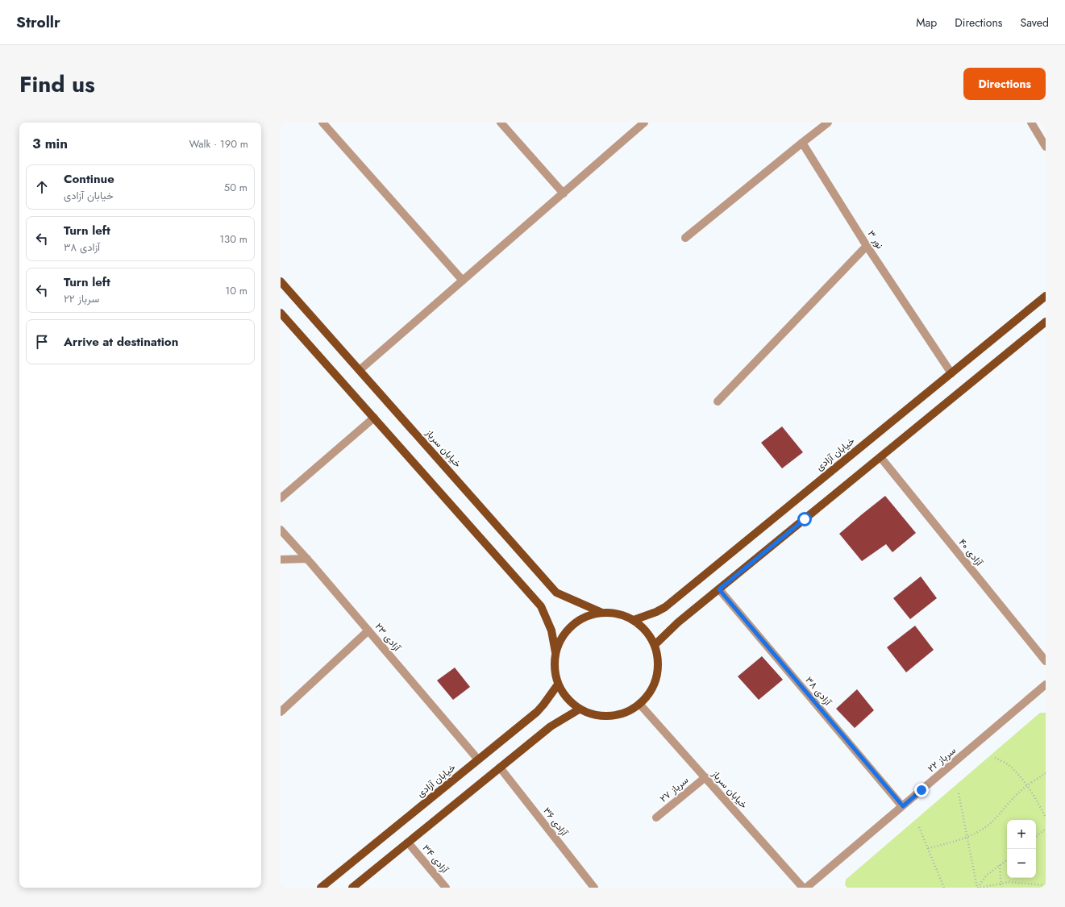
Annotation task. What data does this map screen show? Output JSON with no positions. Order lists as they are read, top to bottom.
{
  "streets": {
    "main road": ["خیابان سرباز", "خیابان آزادی"],
    "street": [
      "نور ۳",
      "آزادی ۴۰",
      "آزادی ۲۳",
      "آزادی ۳۸",
      "سرباز ۲۲",
      "سرباز ۲۷",
      "آزادی ۳۶",
      "آزادی ۳۴"
    ]
  },
  "crossings": [
    ["نور ۳", "خیابان آزادی"],
    ["خیابان سرباز", "خیابان آزادی"],
    ["خیابان سرباز", "سرباز ۲۷"],
    ["خیابان آزادی", "آزادی ۲۳"],
    ["آزادی ۳۸", "سرباز ۲۲"]
  ],
  "page": {
    "header": "Strollr",
    "nav": ["Map", "Directions", "Saved"],
    "title": "Find us",
    "buttons": "Directions",
    "heading": ["3 min", "Walk · 190 m"],
    "list": [
      ["Continue", "خیابان آزادی", "50 m"],
      ["Turn left", "آزادی ۳۸", "130 m"],
      ["Turn left", "سرباز ۲۲", "10 m"],
      "Arrive at destination"
    ],
    "map_buttons": ["+", "−"]
  }
}
